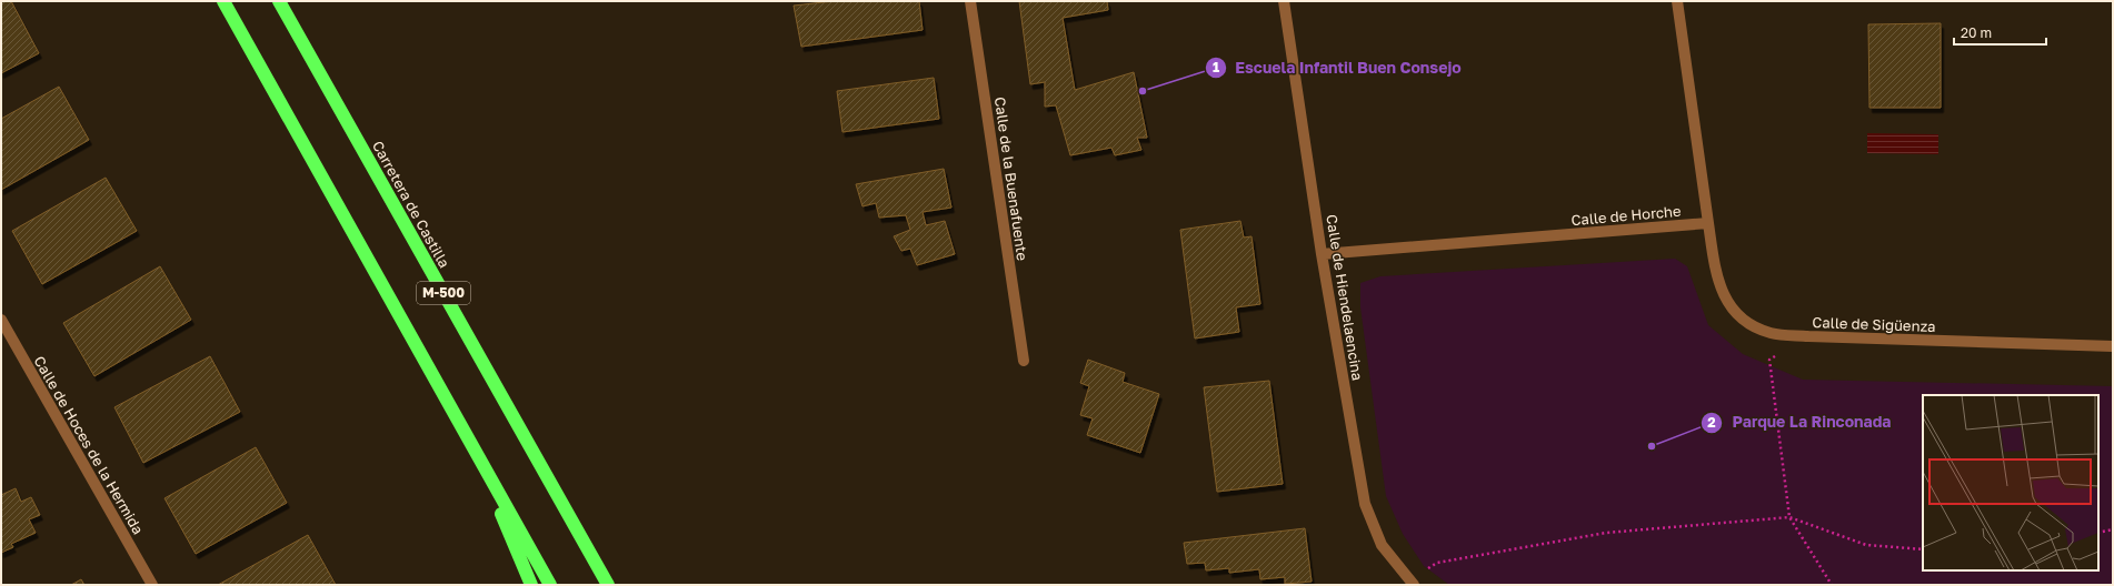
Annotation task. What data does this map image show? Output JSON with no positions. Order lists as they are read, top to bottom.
{
  "streets": {
    "highway": ["Carretera de Castilla", "M-500"],
    "street": [
      "Calle de la Buenafuente",
      "Calle de Horche",
      "Calle de Hiendelaencina",
      "Calle de Sigüenza",
      "Calle de Hoces de la Hermida"
    ]
  },
  "crossings": [
    ["Calle de Horche", "Calle de Hiendelaencina"],
    ["Calle de Horche", "Calle de Sigüenza"]
  ],
  "places": ["Escuela Infantil Buen Consejo", "Parque La Rinconada"],
  "scale_bar": "20 m"
}
